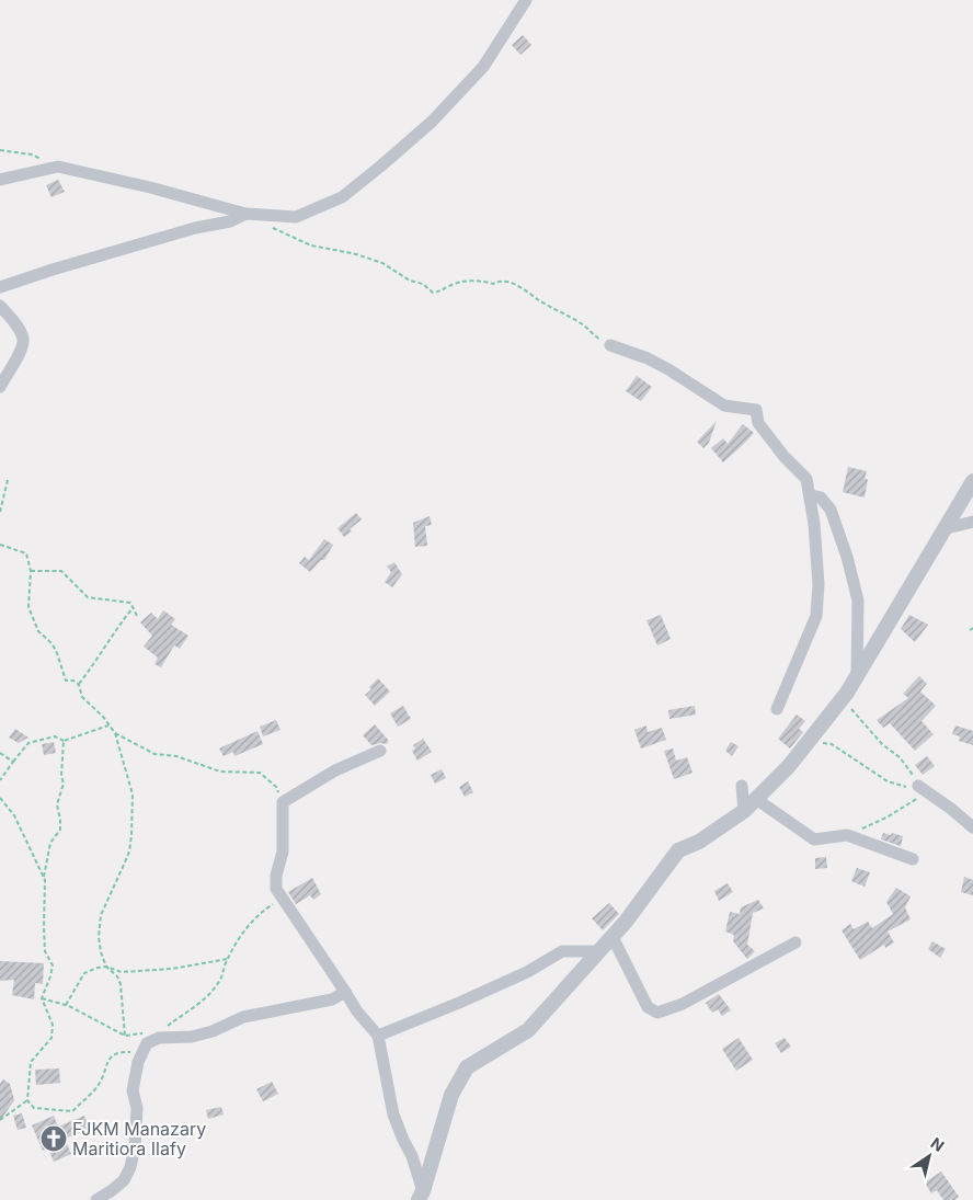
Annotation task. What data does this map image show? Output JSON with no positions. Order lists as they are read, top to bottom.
{
  "places": {
    "church": ["FJKM Manazary Maritiora Ilafy"]
  },
  "north": "top right"
}
